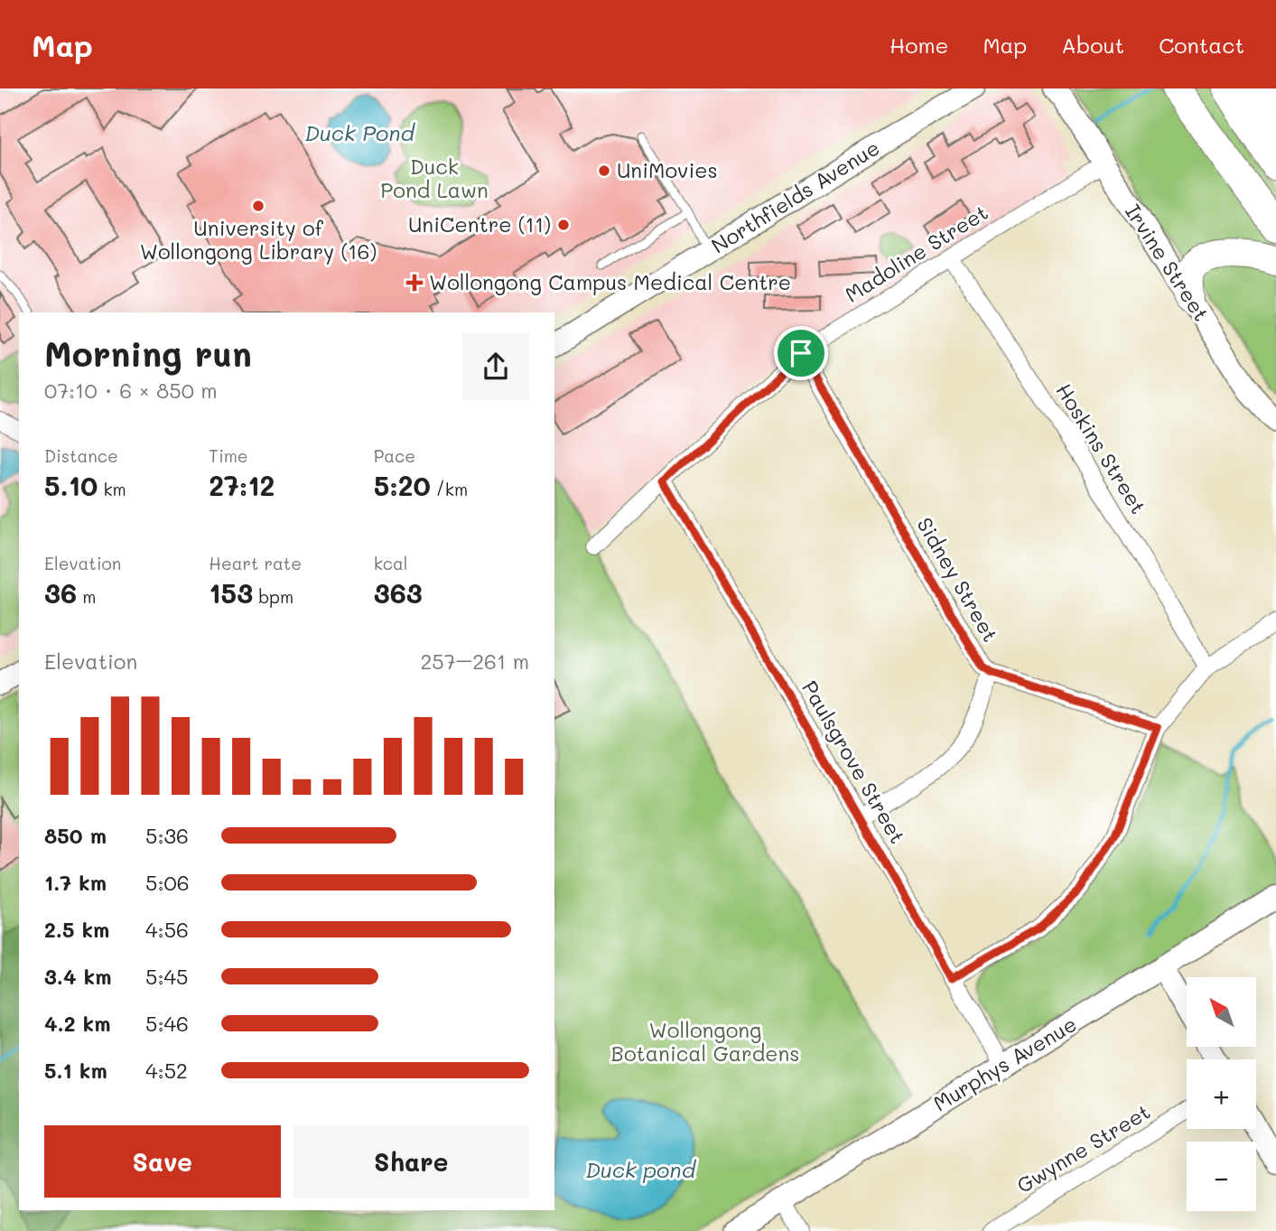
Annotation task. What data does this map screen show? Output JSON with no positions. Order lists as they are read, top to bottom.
{
  "streets": {
    "main road": ["Northfields Avenue", "Irvine Street", "Murphys Avenue"],
    "street": [
      "Madoline Street",
      "Hoskins Street",
      "Sidney Street",
      "Paulsgrove Street",
      "Gwynne Street"
    ]
  },
  "crossings": [
    ["Madoline Street", "Irvine Street"],
    ["Madoline Street", "Hoskins Street"],
    ["Madoline Street", "Sidney Street"],
    ["Madoline Street", "Paulsgrove Street"],
    ["Paulsgrove Street", "Murphys Avenue"]
  ],
  "water": ["Duck Pond", "Duck pond"],
  "parks": ["Duck Pond Lawn", "Wollongong Botanical Gardens"],
  "places": {
    "other": ["UniMovies", "University of Wollongong Library (16)", "UniCentre (11)"],
    "health": ["Wollongong Campus Medical Centre"]
  },
  "north": "top left",
  "page": {
    "header": "Map",
    "nav": [
      "Home",
      "Map",
      "About",
      "Contact"
    ],
    "heading": ["Morning run", "07:10 · 6 × 850 m"],
    "stats": [
      ["Distance", "5.10 km"],
      ["Time", "27:12"],
      ["Pace", "5:20 /km"],
      ["Elevation", "36 m"],
      ["Heart rate", "153 bpm"],
      ["kcal", "363"]
    ],
    "chart": ["Elevation", "257–261 m"],
    "list": [
      {
        "name": "850 m",
        "note": "5:36"
      },
      {
        "name": "1.7 km",
        "note": "5:06"
      },
      {
        "name": "2.5 km",
        "note": "4:56"
      },
      {
        "name": "3.4 km",
        "note": "5:45"
      },
      {
        "name": "4.2 km",
        "note": "5:46"
      },
      {
        "name": "5.1 km",
        "note": "4:52"
      }
    ],
    "map_buttons": ["+", "−"],
    "buttons": ["Save", "Share"]
  }
}
